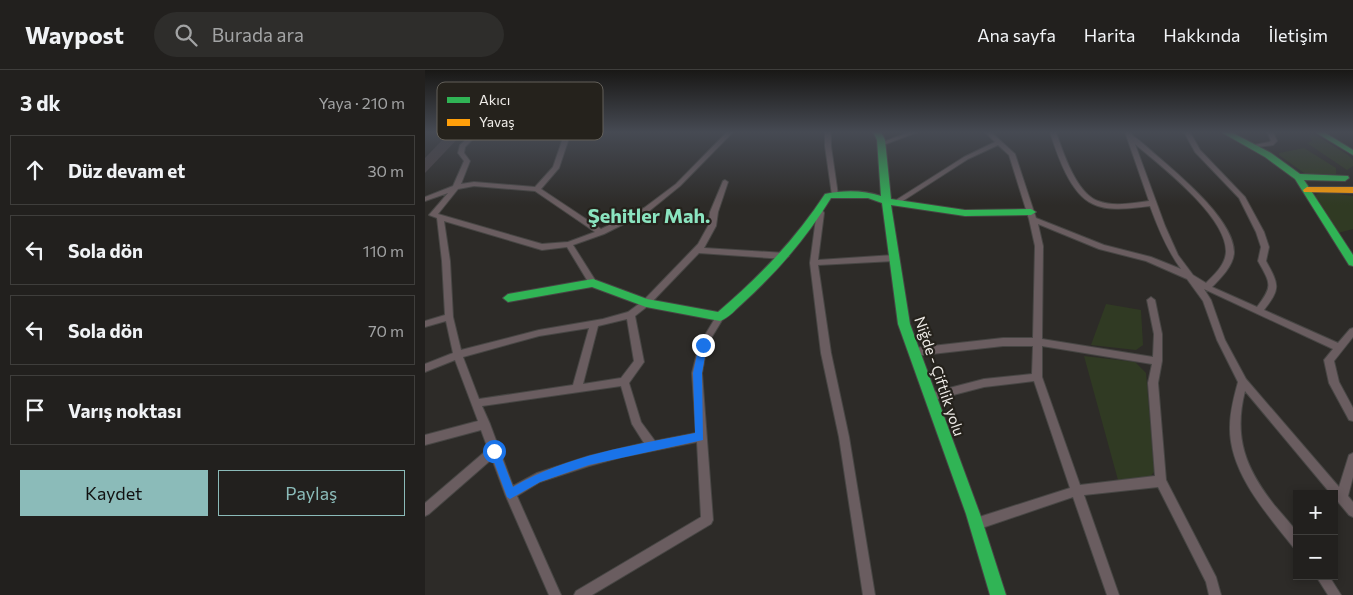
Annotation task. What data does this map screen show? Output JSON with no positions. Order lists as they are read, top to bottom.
{
  "streets": {
    "street": ["Niğde - Çiftlik yolu"]
  },
  "districts": ["Şehitler Mah."],
  "legend": ["Akıcı", "Yavaş"],
  "page": {
    "header": "Waypost",
    "search": "Burada ara",
    "nav": [
      "Ana sayfa",
      "Harita",
      "Hakkında",
      "İletişim"
    ],
    "heading": ["3 dk", "Yaya · 210 m"],
    "list": [
      ["Düz devam et", "30 m"],
      ["Sola dön", "110 m"],
      ["Sola dön", "70 m"],
      "Varış noktası"
    ],
    "buttons": ["Kaydet", "Paylaş"],
    "map_buttons": ["+", "−"]
  }
}
